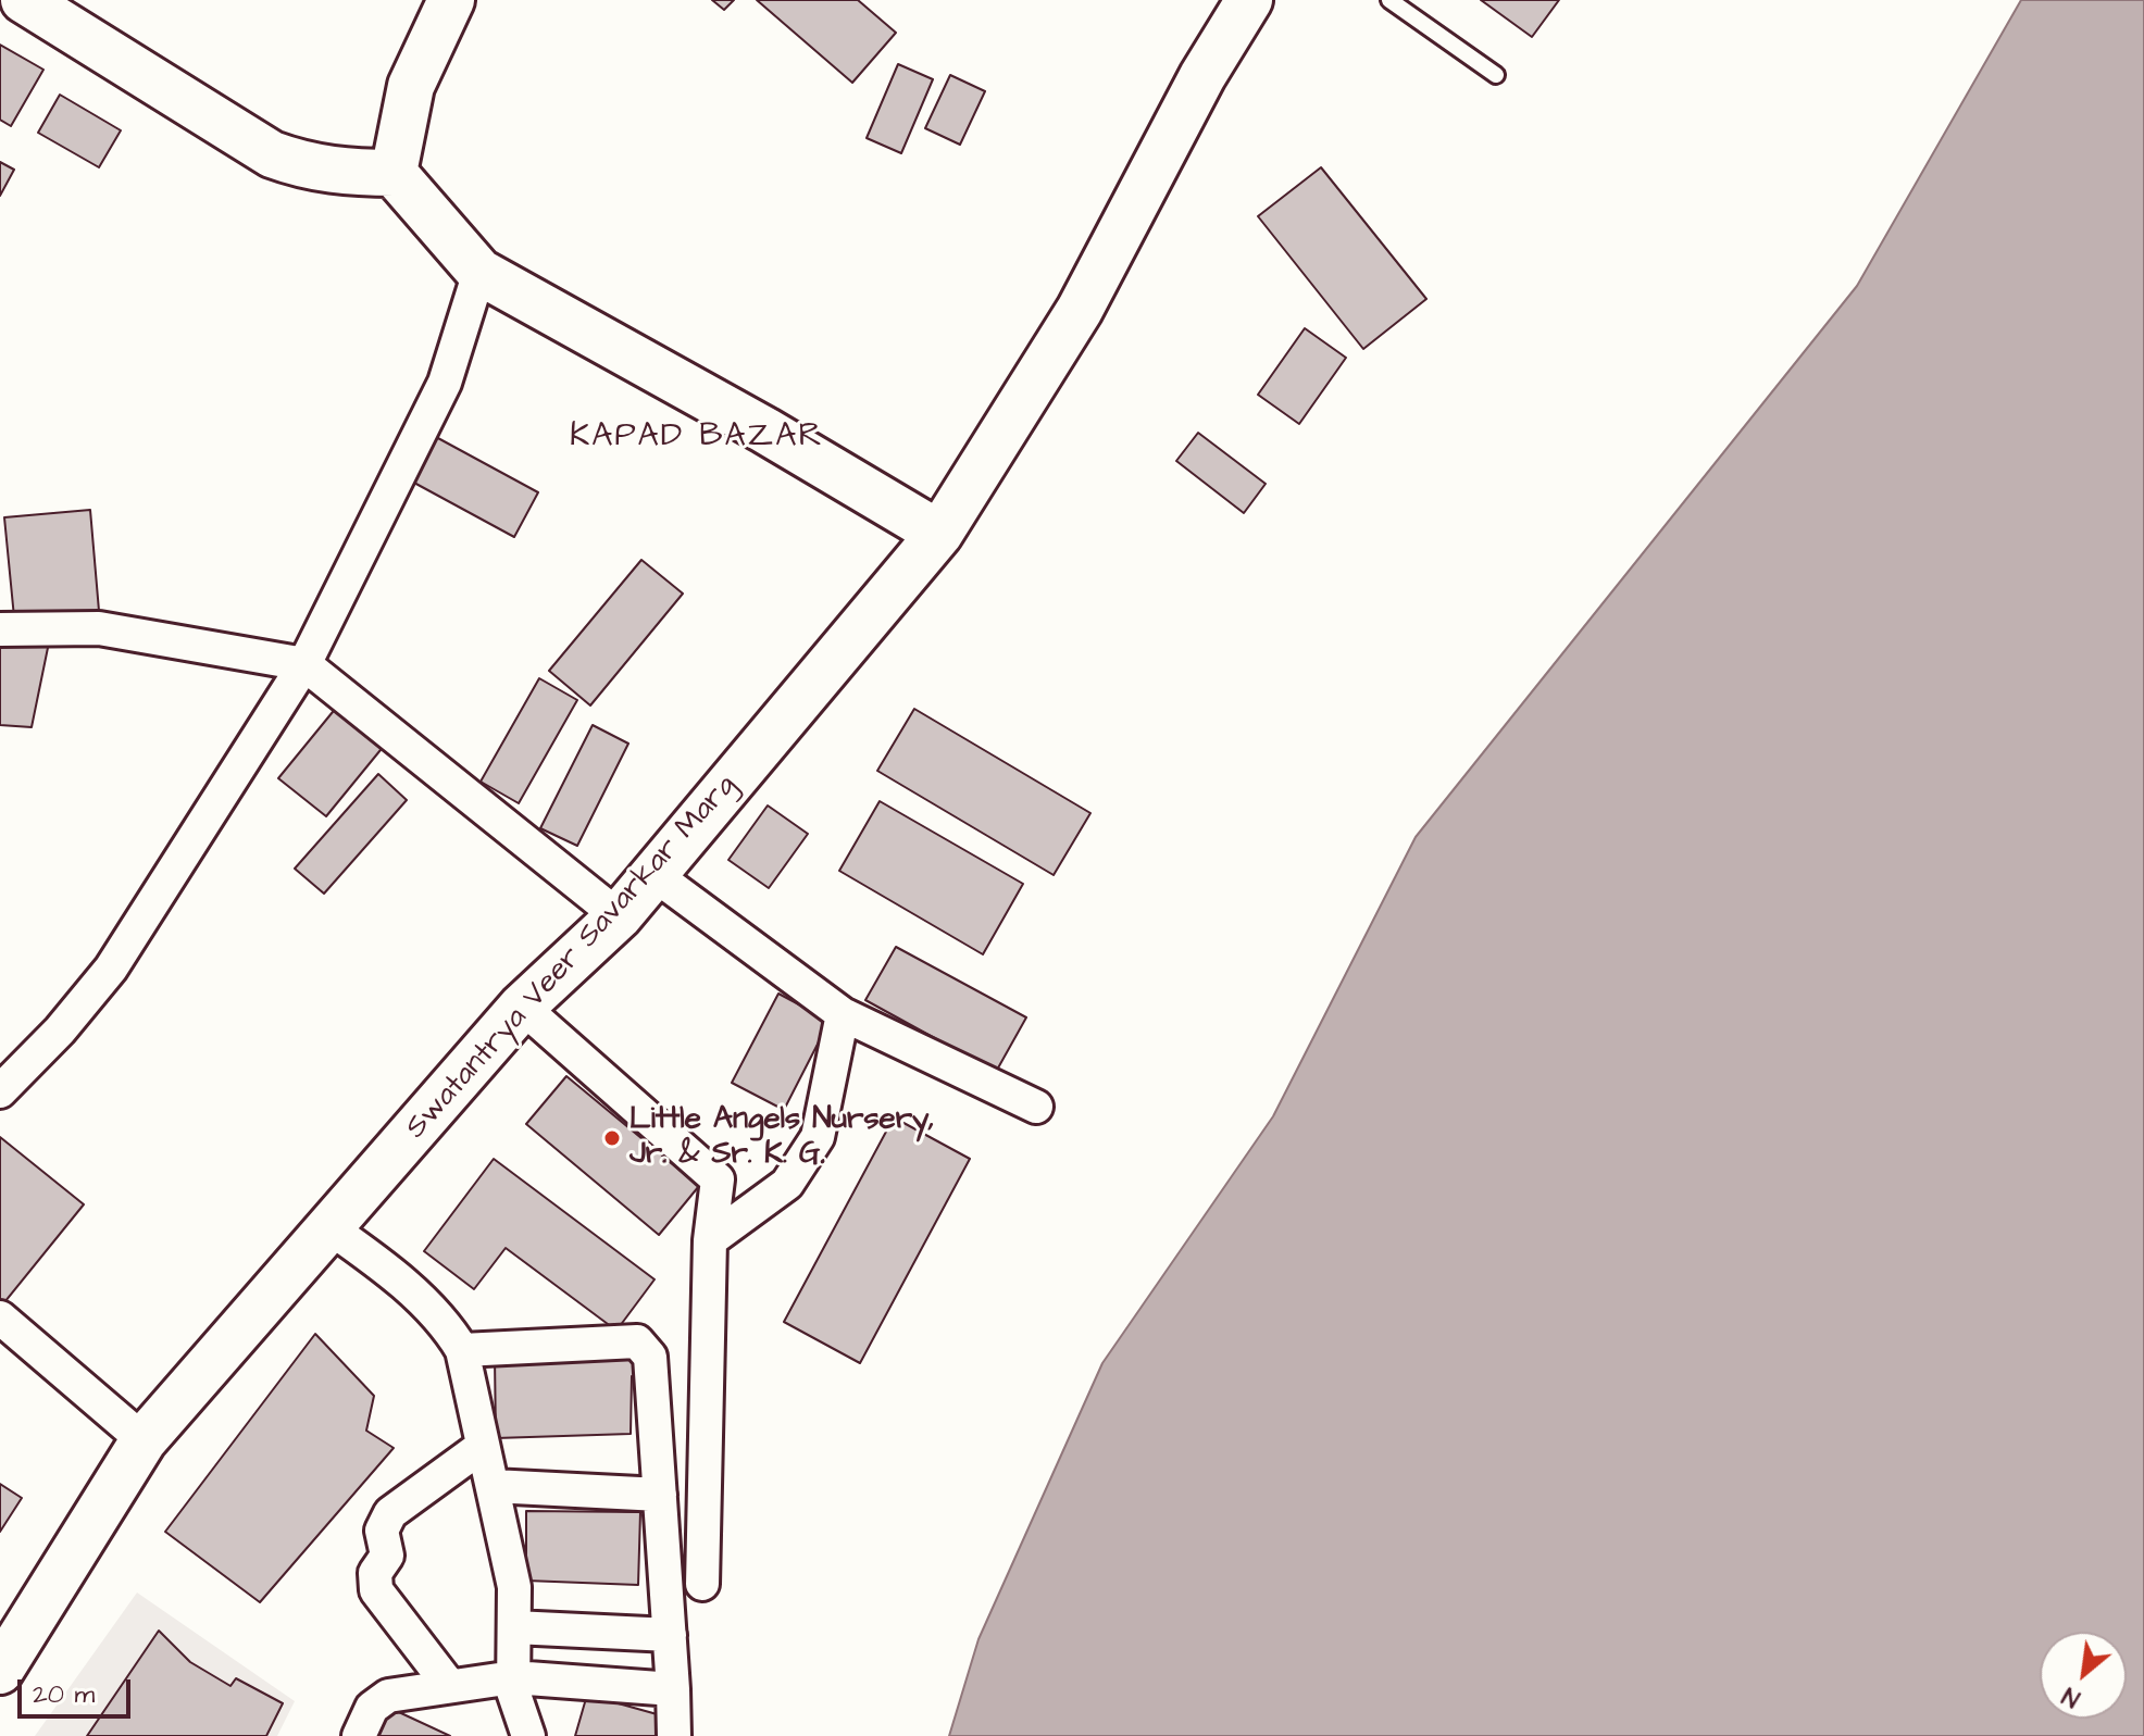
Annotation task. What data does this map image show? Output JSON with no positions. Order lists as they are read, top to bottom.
{
  "streets": {
    "street": ["Swatantrya Veer Savarkar Marg"]
  },
  "districts": ["KAPAD BAZAR"],
  "places": ["Little Angels Nursery, Jr. & Sr. K. G."],
  "scale_bar": "20 m",
  "north": "bottom left"
}
